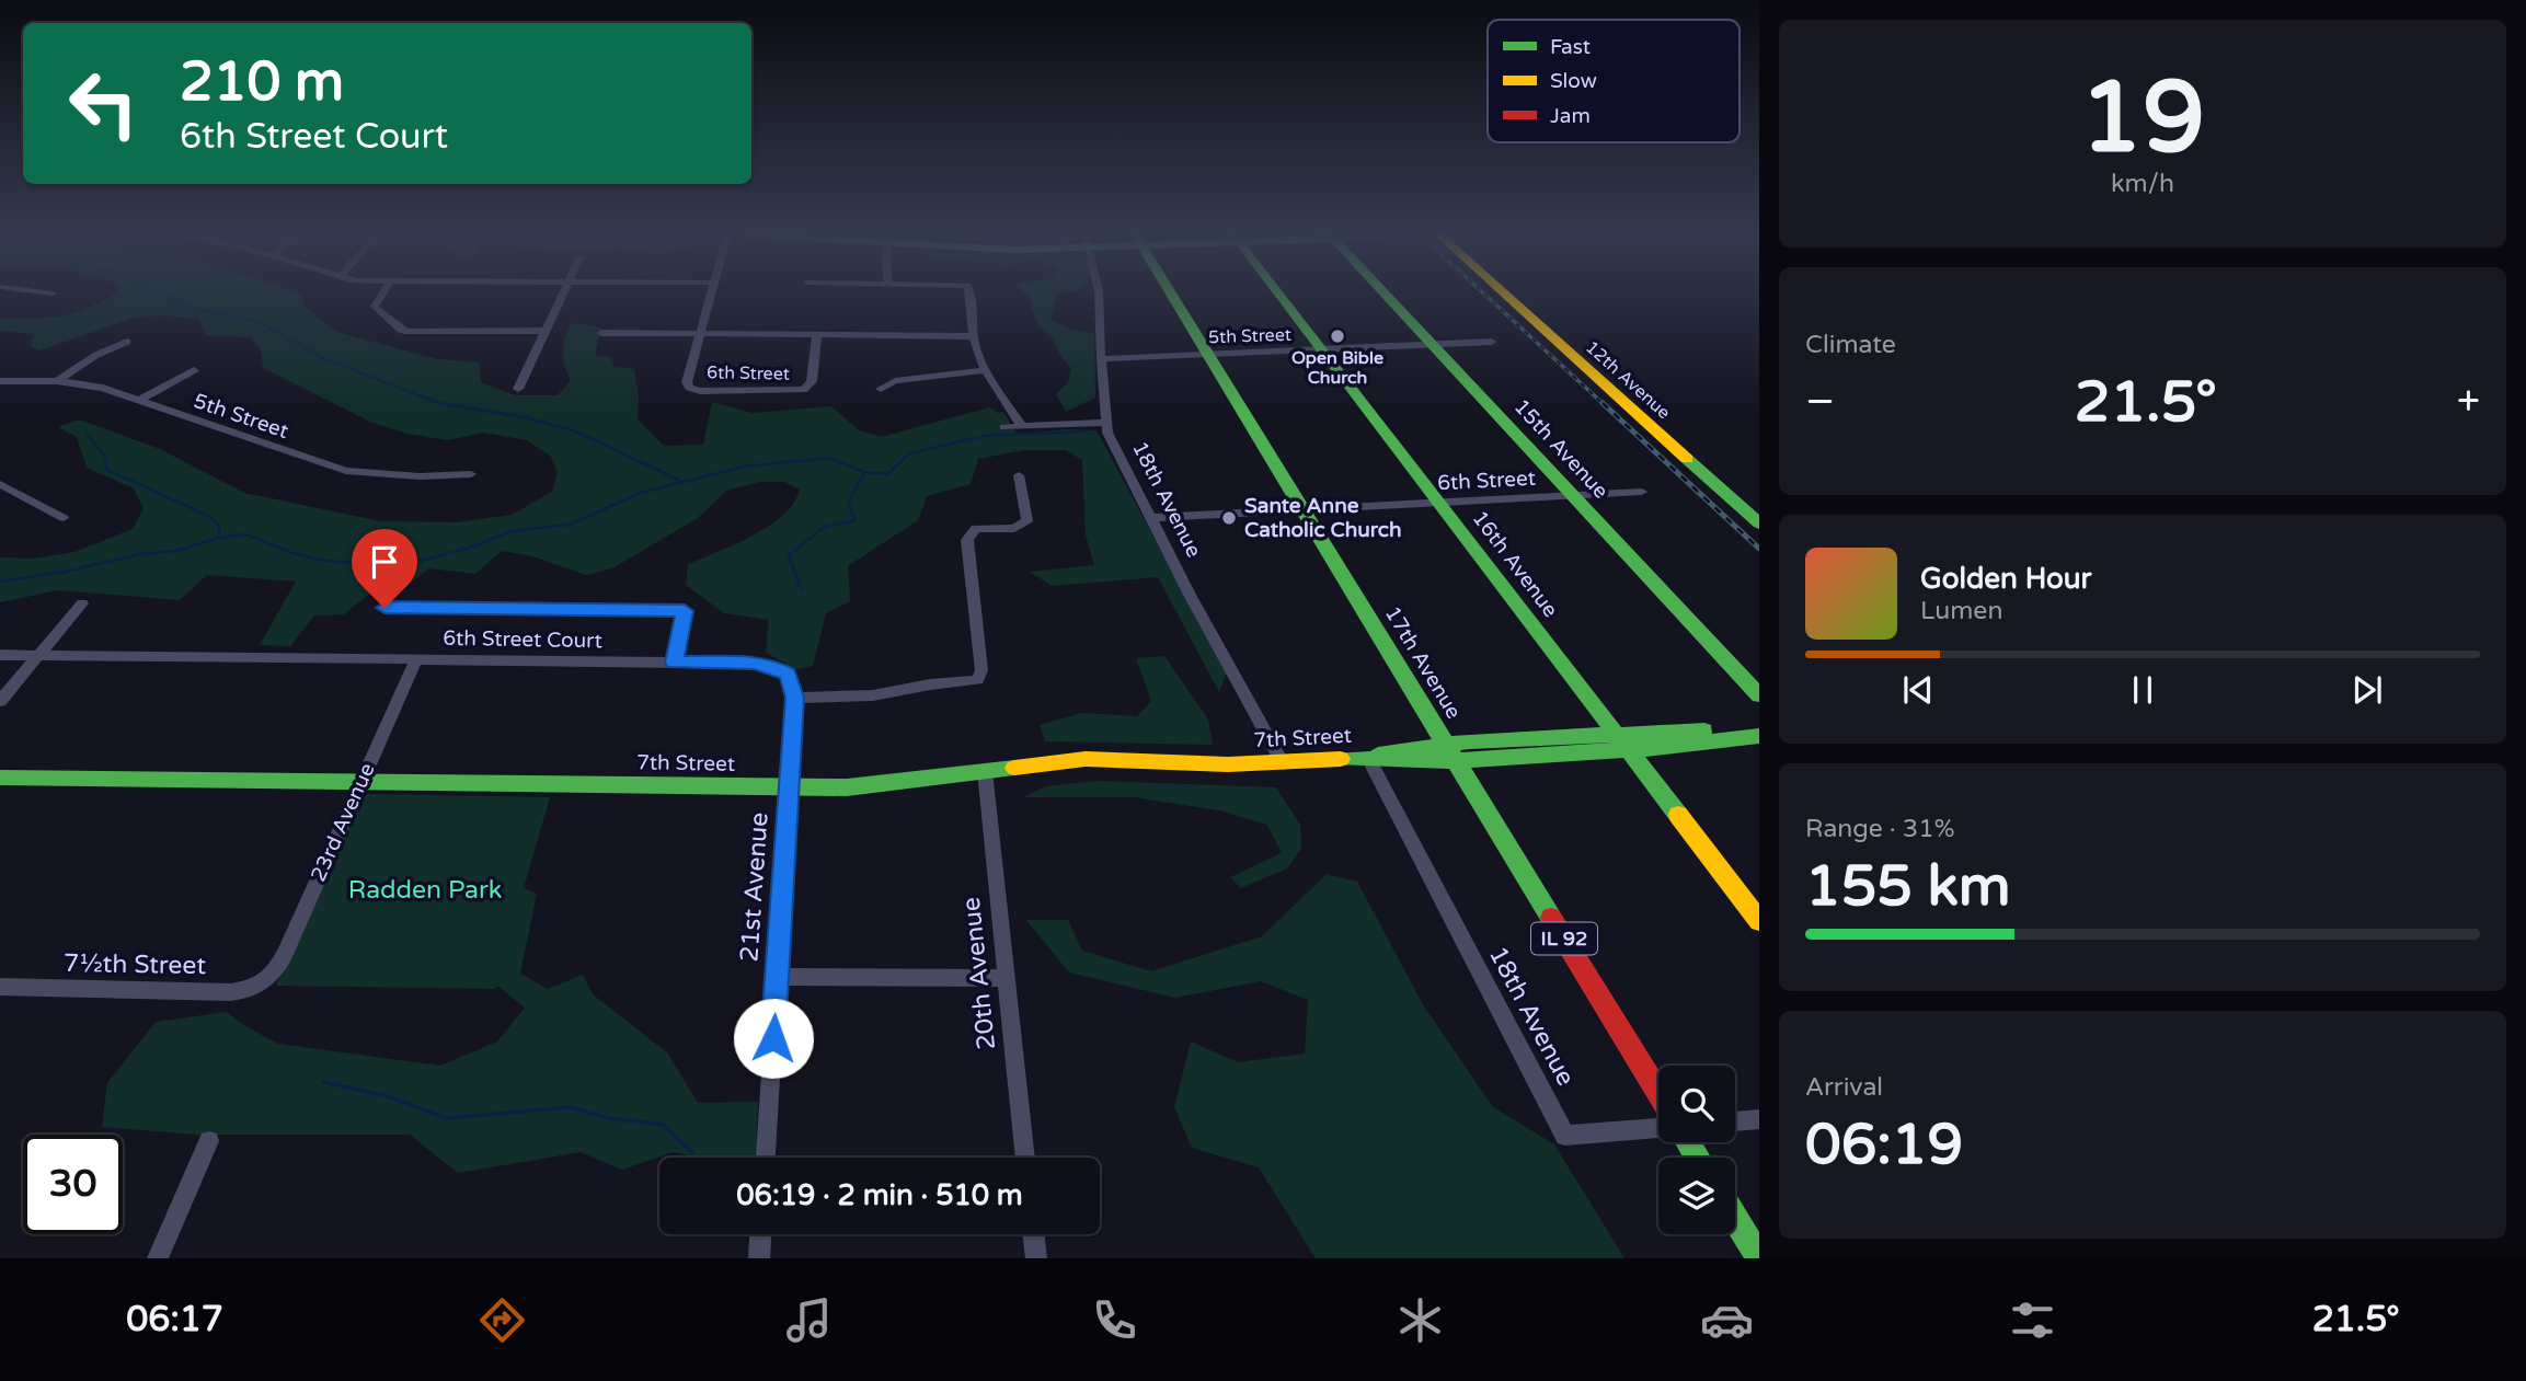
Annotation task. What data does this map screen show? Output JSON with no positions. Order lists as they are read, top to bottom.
{
  "streets": {
    "main road": [
      "12th Avenue",
      "15th Avenue",
      "16th Avenue",
      "17th Avenue",
      "7th Street",
      "IL 92"
    ],
    "street": [
      "5th Street",
      "6th Street",
      "18th Avenue",
      "6th Street Court",
      "23rd Avenue",
      "21st Avenue",
      "7½th Street",
      "20th Avenue"
    ]
  },
  "crossings": [
    ["5th Street", "15th Avenue"],
    ["5th Street", "18th Avenue"],
    ["5th Street", "16th Avenue"],
    ["5th Street", "17th Avenue"],
    ["6th Street", "15th Avenue"],
    ["6th Street", "18th Avenue"],
    ["6th Street", "16th Avenue"],
    ["6th Street", "17th Avenue"],
    ["18th Avenue", "7th Street"],
    ["16th Avenue", "7th Street"],
    ["6th Street Court", "23rd Avenue"],
    ["6th Street Court", "21st Avenue"],
    ["17th Avenue", "7th Street"],
    ["7th Street", "23rd Avenue"],
    ["7th Street", "21st Avenue"],
    ["7th Street", "20th Avenue"],
    ["23rd Avenue", "7½th Street"]
  ],
  "parks": ["Radden Park"],
  "places": ["Open Bible Church", "Sante Anne Catholic Church"],
  "legend": ["Fast", "Slow", "Jam"],
  "page": {
    "tile": [
      ["19", "km/h"],
      "Climate",
      ["Range · 31%", "155 km"],
      ["Arrival", "06:19"]
    ],
    "turn": ["210 m", "6th Street Court"],
    "heat": ["−", "21.5°", "+"],
    "song": ["Golden Hour", "Lumen"],
    "limit": "30",
    "trip": "06:19 · 2 min · 510 m",
    "tabs": ["06:17", "21.5°"]
  }
}
